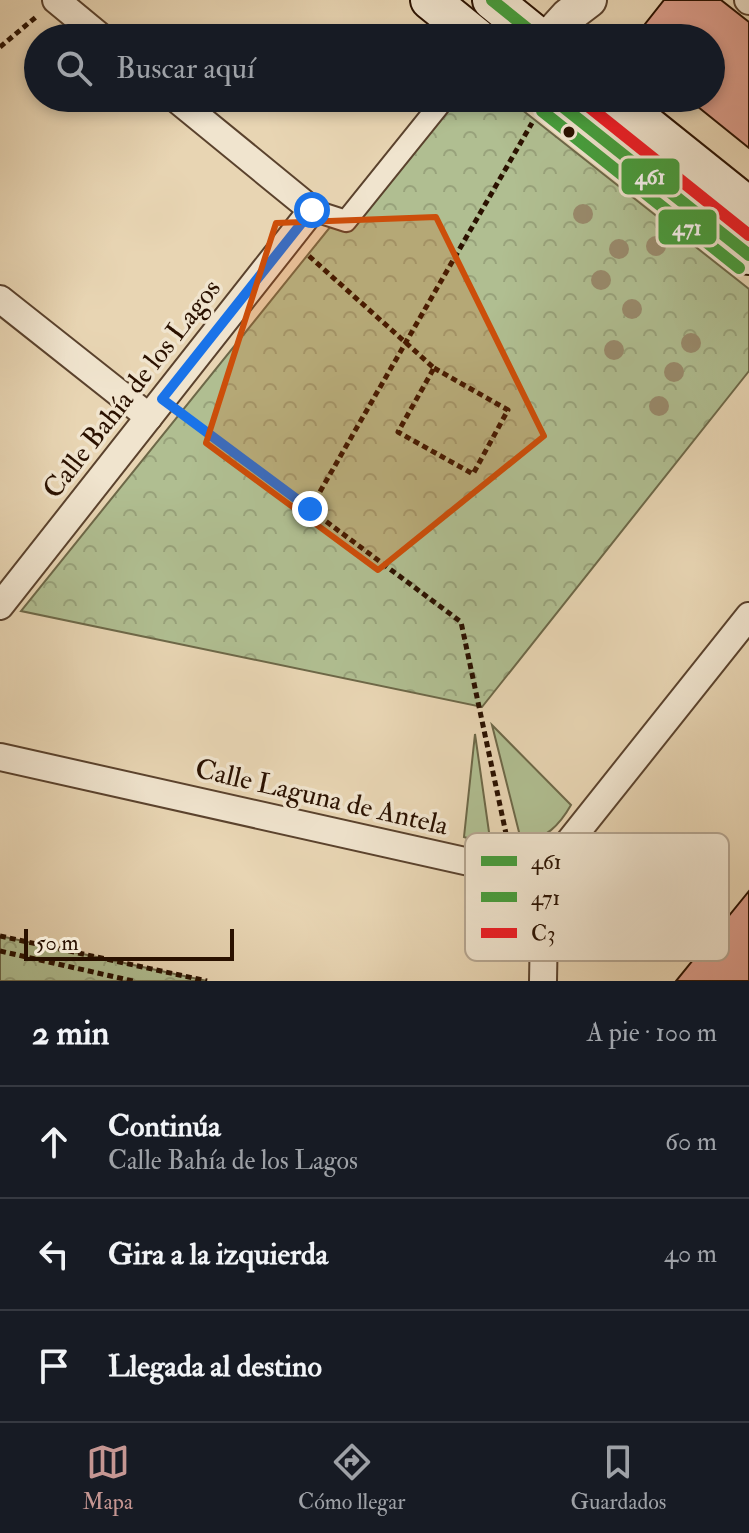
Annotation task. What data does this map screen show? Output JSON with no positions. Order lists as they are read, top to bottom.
{
  "streets": {
    "street": ["Calle Bahía de los Lagos", "Calle Laguna de Antela"]
  },
  "lines": ["transit line 461", "transit line 471", "transit line C3"],
  "legend": ["461", "471", "C3"],
  "scale_bar": "50 m",
  "page": {
    "search": "Buscar aquí",
    "scale": "50 m",
    "heading": ["2 min", "A pie · 100 m"],
    "list": [
      ["Continúa", "Calle Bahía de los Lagos", "60 m"],
      ["Gira a la izquierda", "40 m"],
      "Llegada al destino"
    ],
    "nav": ["Mapa", "Cómo llegar", "Guardados"]
  }
}
